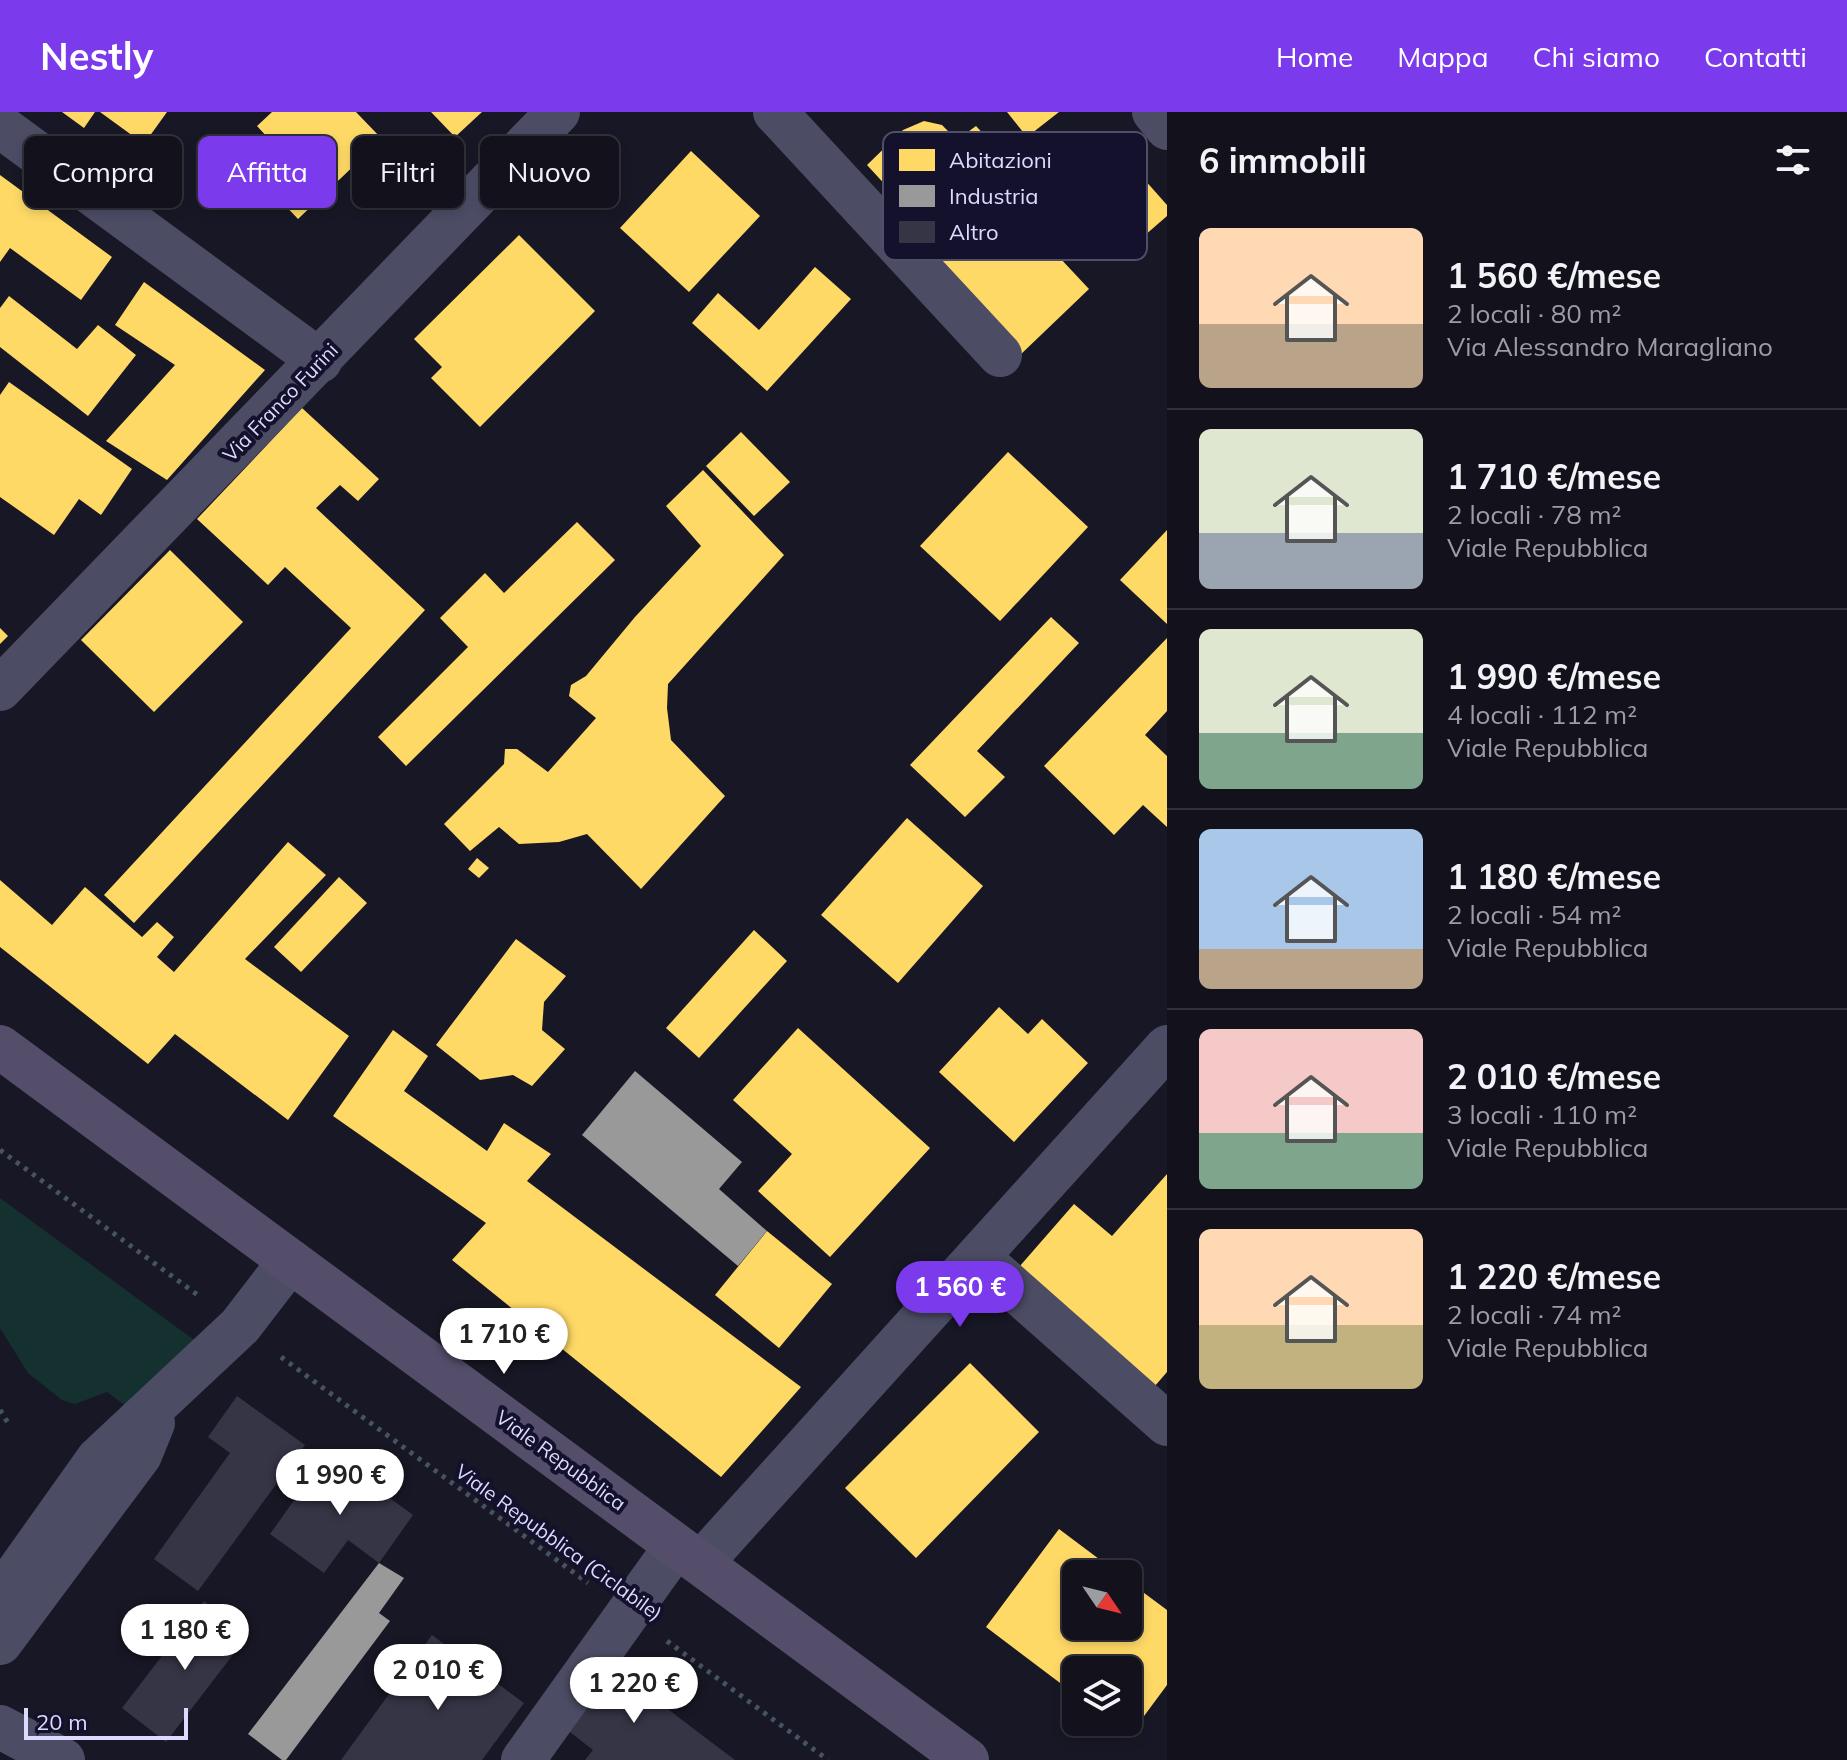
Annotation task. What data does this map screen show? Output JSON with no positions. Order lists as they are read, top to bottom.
{
  "streets": {
    "main road": ["Viale Repubblica"],
    "street": ["Via Franco Furini"],
    "path": ["Viale Repubblica (Ciclabile)"]
  },
  "legend": ["Abitazioni", "Industria", "Altro"],
  "scale_bar": "20 m",
  "north": "bottom right",
  "page": {
    "header": "Nestly",
    "nav": [
      "Home",
      "Mappa",
      "Chi siamo",
      "Contatti"
    ],
    "heading": "6 immobili",
    "chip": [
      "Compra",
      "Affitta",
      "Filtri",
      "Nuovo"
    ],
    "list": [
      {
        "name": "1 560 €/mese",
        "note": "2 locali · 80 m² · Via Alessandro Maragliano"
      },
      {
        "name": "1 710 €/mese",
        "note": "2 locali · 78 m² · Viale Repubblica"
      },
      {
        "name": "1 990 €/mese",
        "note": "4 locali · 112 m² · Viale Repubblica"
      },
      {
        "name": "1 180 €/mese",
        "note": "2 locali · 54 m² · Viale Repubblica"
      },
      {
        "name": "2 010 €/mese",
        "note": "3 locali · 110 m² · Viale Repubblica"
      },
      {
        "name": "1 220 €/mese",
        "note": "2 locali · 74 m² · Viale Repubblica"
      }
    ],
    "price": [
      "1 560 €",
      "1 710 €",
      "1 990 €",
      "1 180 €",
      "2 010 €",
      "1 220 €"
    ],
    "scale": "20 m"
  }
}
